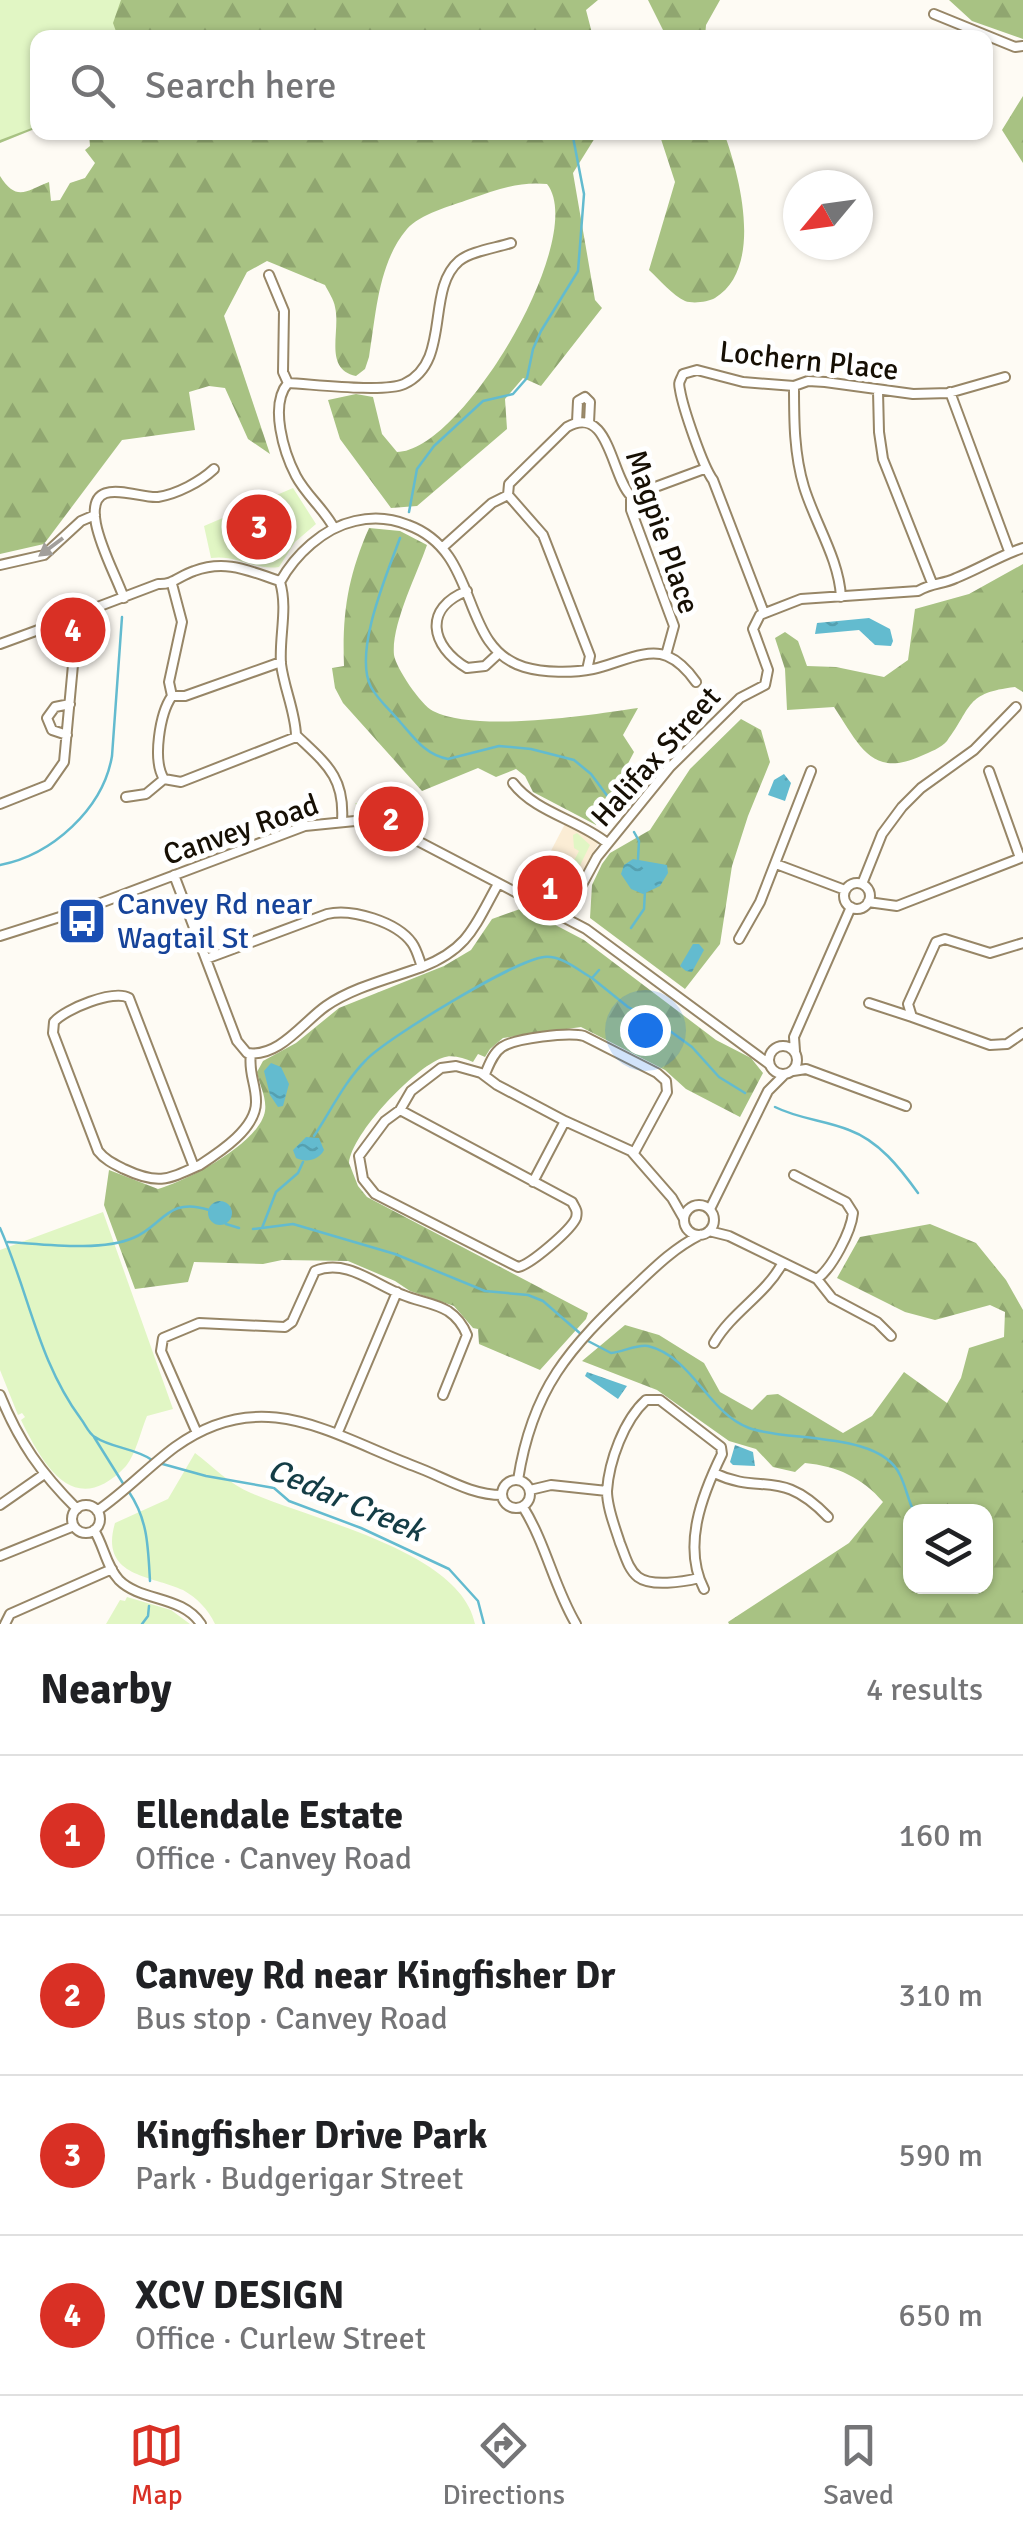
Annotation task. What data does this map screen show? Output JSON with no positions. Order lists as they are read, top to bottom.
{
  "streets": {
    "street": [
      "Lochern Place",
      "Magpie Place",
      "Halifax Street",
      "Canvey Road"
    ]
  },
  "crossings": [
    ["Lochern Place", "Halifax Street"],
    ["Halifax Street", "Canvey Road"]
  ],
  "water": ["Cedar Creek"],
  "places": {
    "bus stop": ["Canvey Rd near Wagtail St"]
  },
  "north": "bottom left",
  "page": {
    "search": "Search here",
    "pins": [
      "3",
      "4",
      "2",
      "1"
    ],
    "heading": ["Nearby", "4 results"],
    "list": [
      {
        "mark": "1",
        "name": "Ellendale Estate",
        "note": "Office · Canvey Road",
        "value": "160 m"
      },
      {
        "mark": "2",
        "name": "Canvey Rd near Kingfisher Dr",
        "note": "Bus stop · Canvey Road",
        "value": "310 m"
      },
      {
        "mark": "3",
        "name": "Kingfisher Drive Park",
        "note": "Park · Budgerigar Street",
        "value": "590 m"
      },
      {
        "mark": "4",
        "name": "XCV DESIGN",
        "note": "Office · Curlew Street",
        "value": "650 m"
      }
    ],
    "nav": ["Map", "Directions", "Saved"]
  }
}
